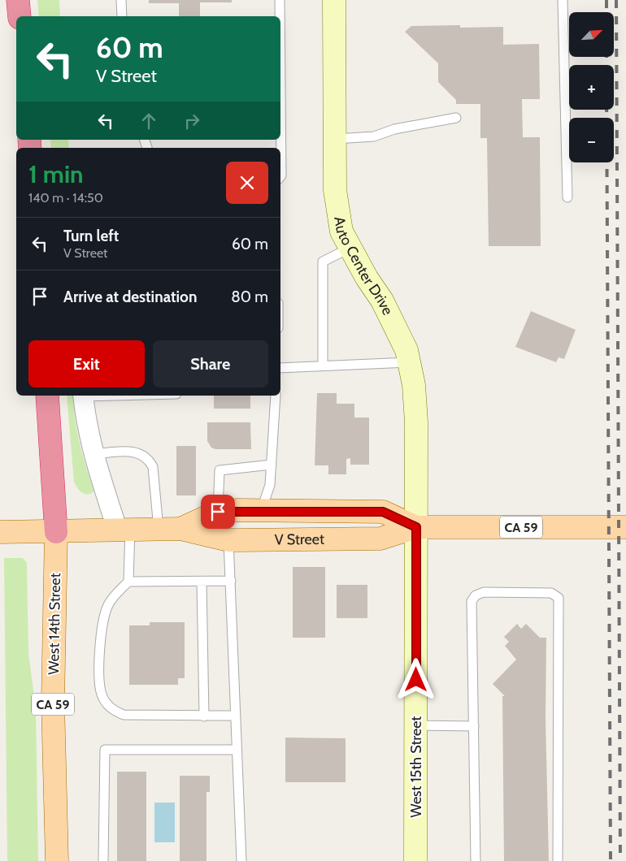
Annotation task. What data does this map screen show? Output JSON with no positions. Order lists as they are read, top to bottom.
{
  "streets": {
    "main road": ["CA 59", "V Street", "West 14th Street"],
    "street": ["Auto Center Drive", "West 15th Street"]
  },
  "crossings": [
    ["Auto Center Drive", "V Street"],
    ["Auto Center Drive", "West 15th Street"],
    ["V Street", "West 14th Street"],
    ["V Street", "West 15th Street"]
  ],
  "north": "top right",
  "page": {
    "map_buttons": ["+", "−"],
    "turn": ["60 m", "V Street"],
    "heading": ["1 min", "140 m · 14:50"],
    "list": [
      {
        "name": "Turn left",
        "note": "V Street",
        "value": "60 m"
      },
      {
        "name": "Arrive at destination",
        "value": "80 m"
      }
    ],
    "buttons": ["Exit", "Share"]
  }
}
